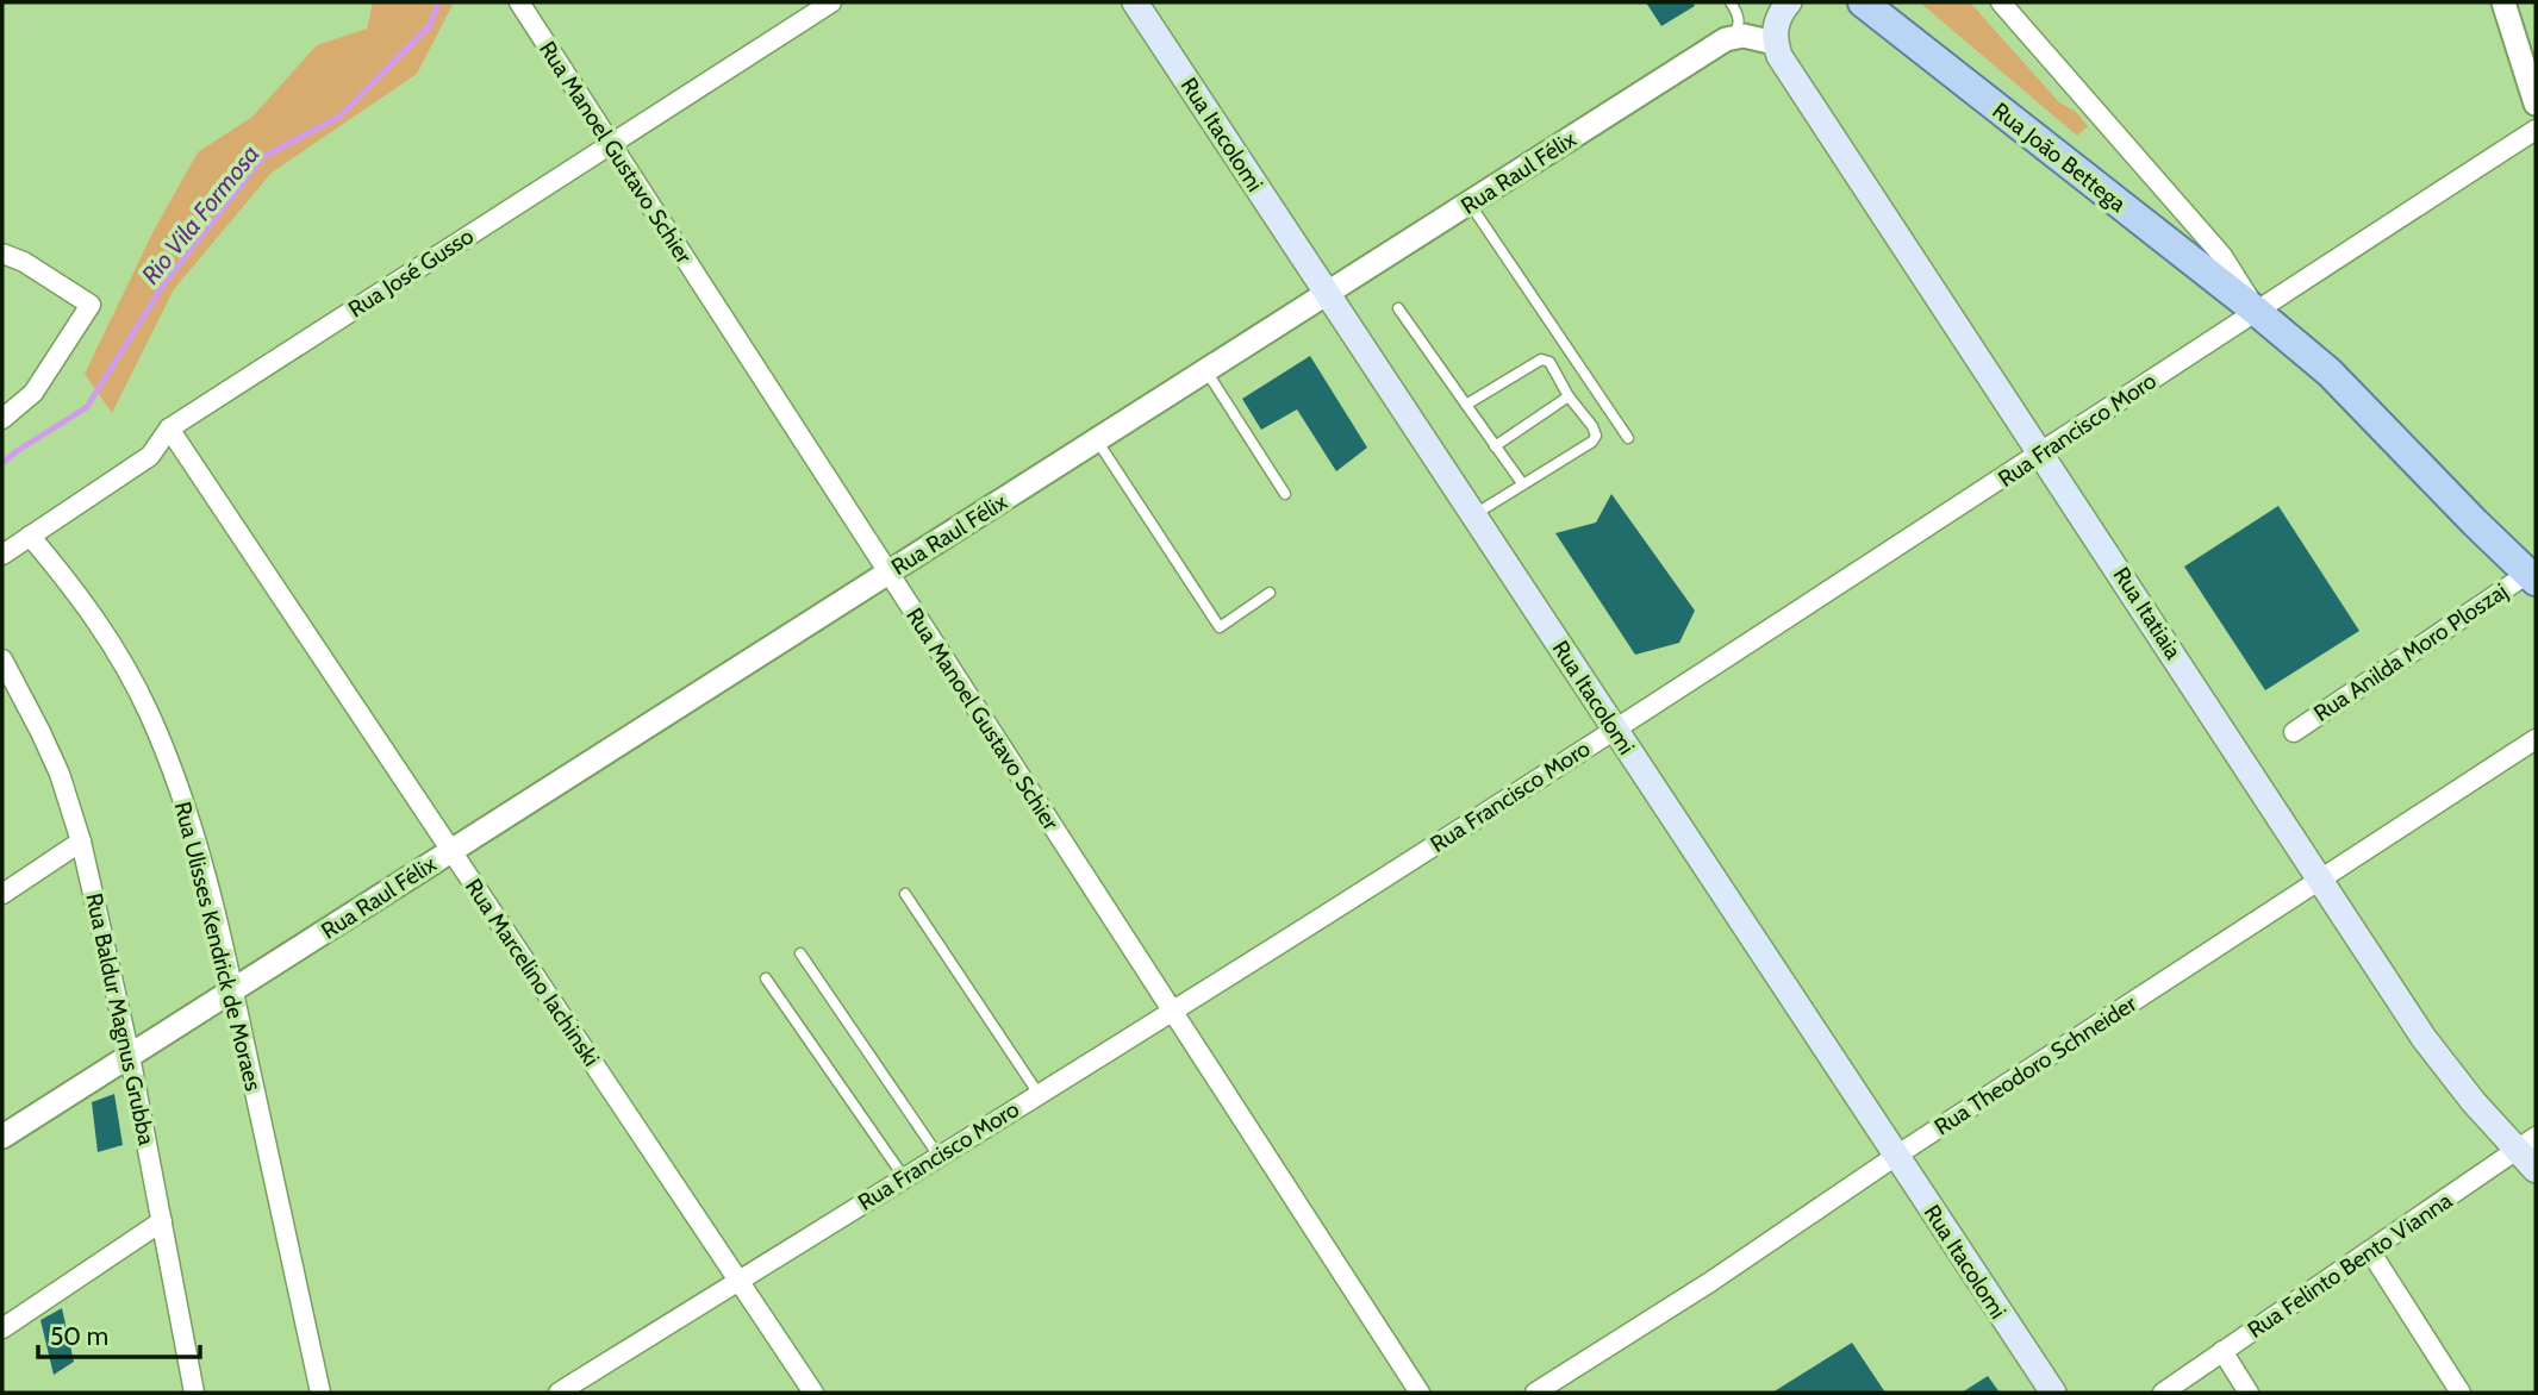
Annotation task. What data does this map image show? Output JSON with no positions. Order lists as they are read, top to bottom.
{
  "streets": {
    "main road": ["Rua Itacolomi", "Rua João Bettega", "Rua Itatiaia"],
    "street": [
      "Rua Manoel Gustavo Schier",
      "Rua Raul Félix",
      "Rua José Gusso",
      "Rua Francisco Moro",
      "Rua Anilda Moro Ploszaj",
      "Rua Ulisses Kendrick de Moraes",
      "Rua Marcelino Iachinski",
      "Rua Baldur Magnus Grubba",
      "Rua Theodoro Schneider",
      "Rua Felinto Bento Vianna"
    ]
  },
  "crossings": [
    ["Rua Itacolomi", "Rua Raul Félix"],
    ["Rua Itacolomi", "Rua Francisco Moro"],
    ["Rua Itacolomi", "Rua Theodoro Schneider"],
    ["Rua Manoel Gustavo Schier", "Rua Raul Félix"],
    ["Rua Manoel Gustavo Schier", "Rua José Gusso"],
    ["Rua Manoel Gustavo Schier", "Rua Francisco Moro"],
    ["Rua João Bettega", "Rua Francisco Moro"],
    ["Rua João Bettega", "Rua Anilda Moro Ploszaj"],
    ["Rua Raul Félix", "Rua Ulisses Kendrick de Moraes"],
    ["Rua Raul Félix", "Rua Marcelino Iachinski"],
    ["Rua Raul Félix", "Rua Baldur Magnus Grubba"],
    ["Rua José Gusso", "Rua Ulisses Kendrick de Moraes"],
    ["Rua José Gusso", "Rua Marcelino Iachinski"],
    ["Rua Francisco Moro", "Rua Itatiaia"],
    ["Rua Francisco Moro", "Rua Marcelino Iachinski"],
    ["Rua Itatiaia", "Rua Theodoro Schneider"],
    ["Rua Itatiaia", "Rua Felinto Bento Vianna"]
  ],
  "water": ["Rio Vila Formosa"],
  "scale_bar": "50 m"
}
